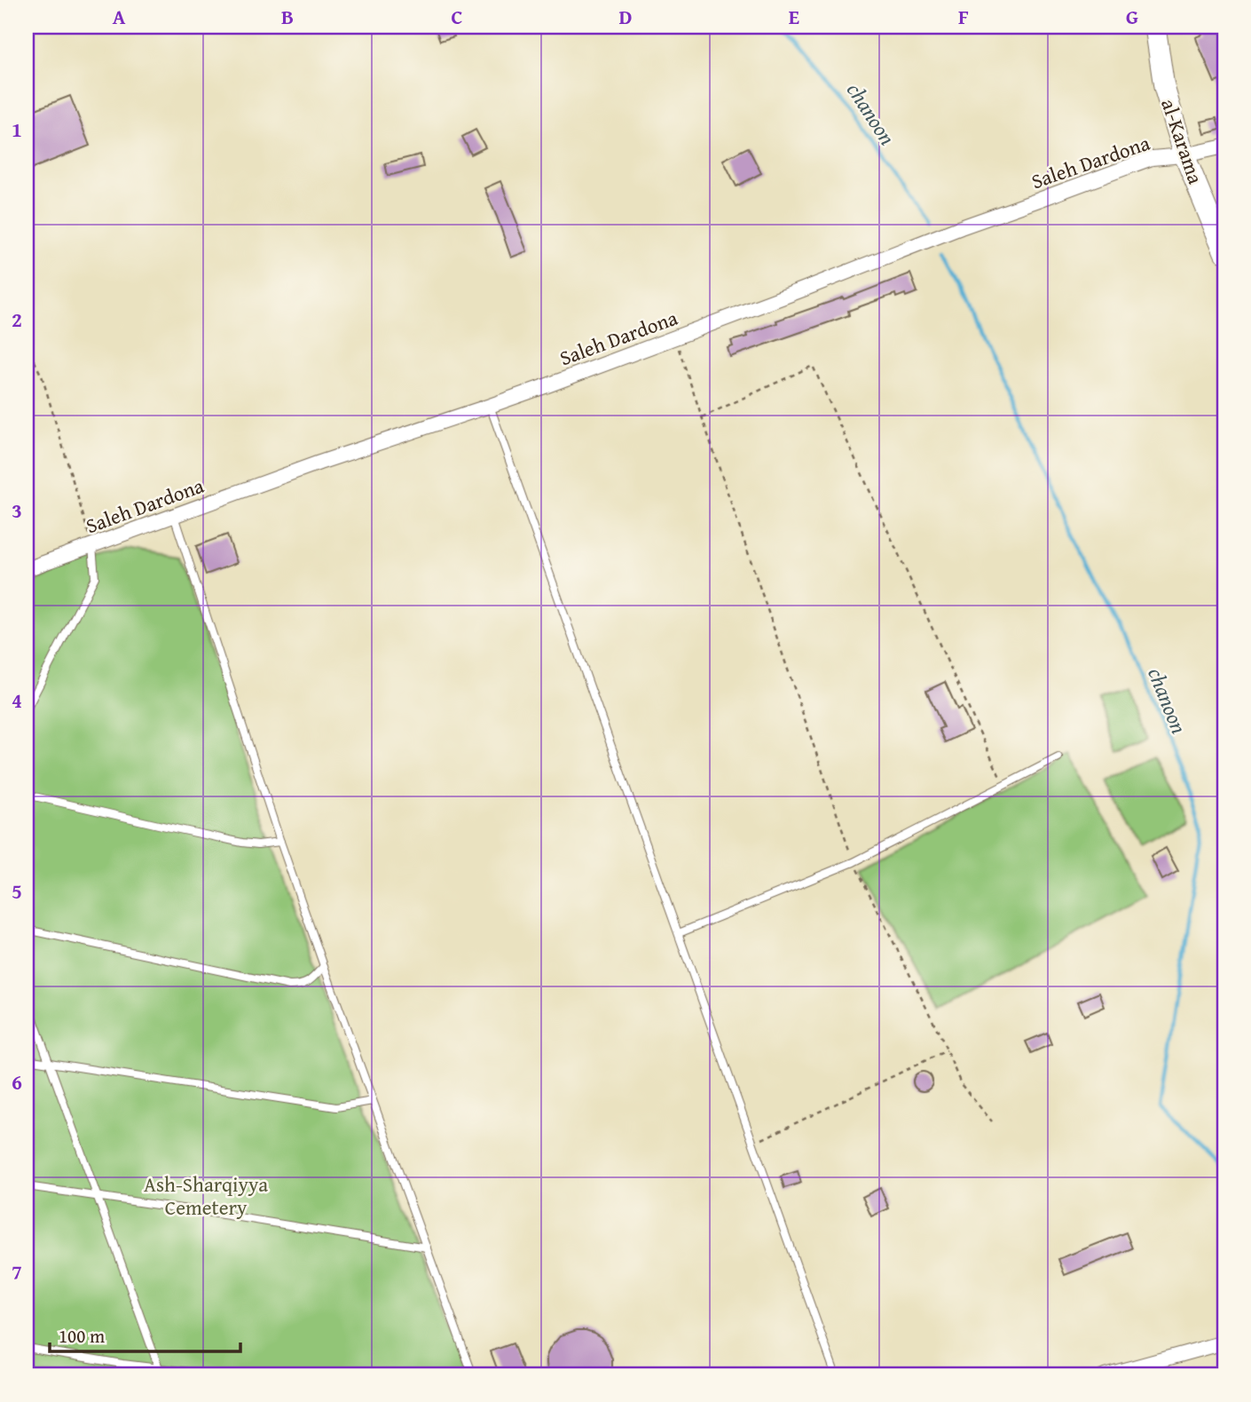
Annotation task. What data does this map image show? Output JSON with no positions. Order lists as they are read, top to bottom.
{
  "streets": {
    "main road": ["al-Karama"],
    "street": ["Saleh Dardona"]
  },
  "crossings": [
    ["al-Karama", "Saleh Dardona"]
  ],
  "water": ["chanoon"],
  "parks": ["Ash-Sharqiyya Cemetery"],
  "scale_bar": "100 m",
  "grid": {
    "columns": [
      "A",
      "B",
      "C",
      "D",
      "E",
      "F",
      "G"
    ],
    "rows": [
      "1",
      "2",
      "3",
      "4",
      "5",
      "6",
      "7"
    ]
  }
}
